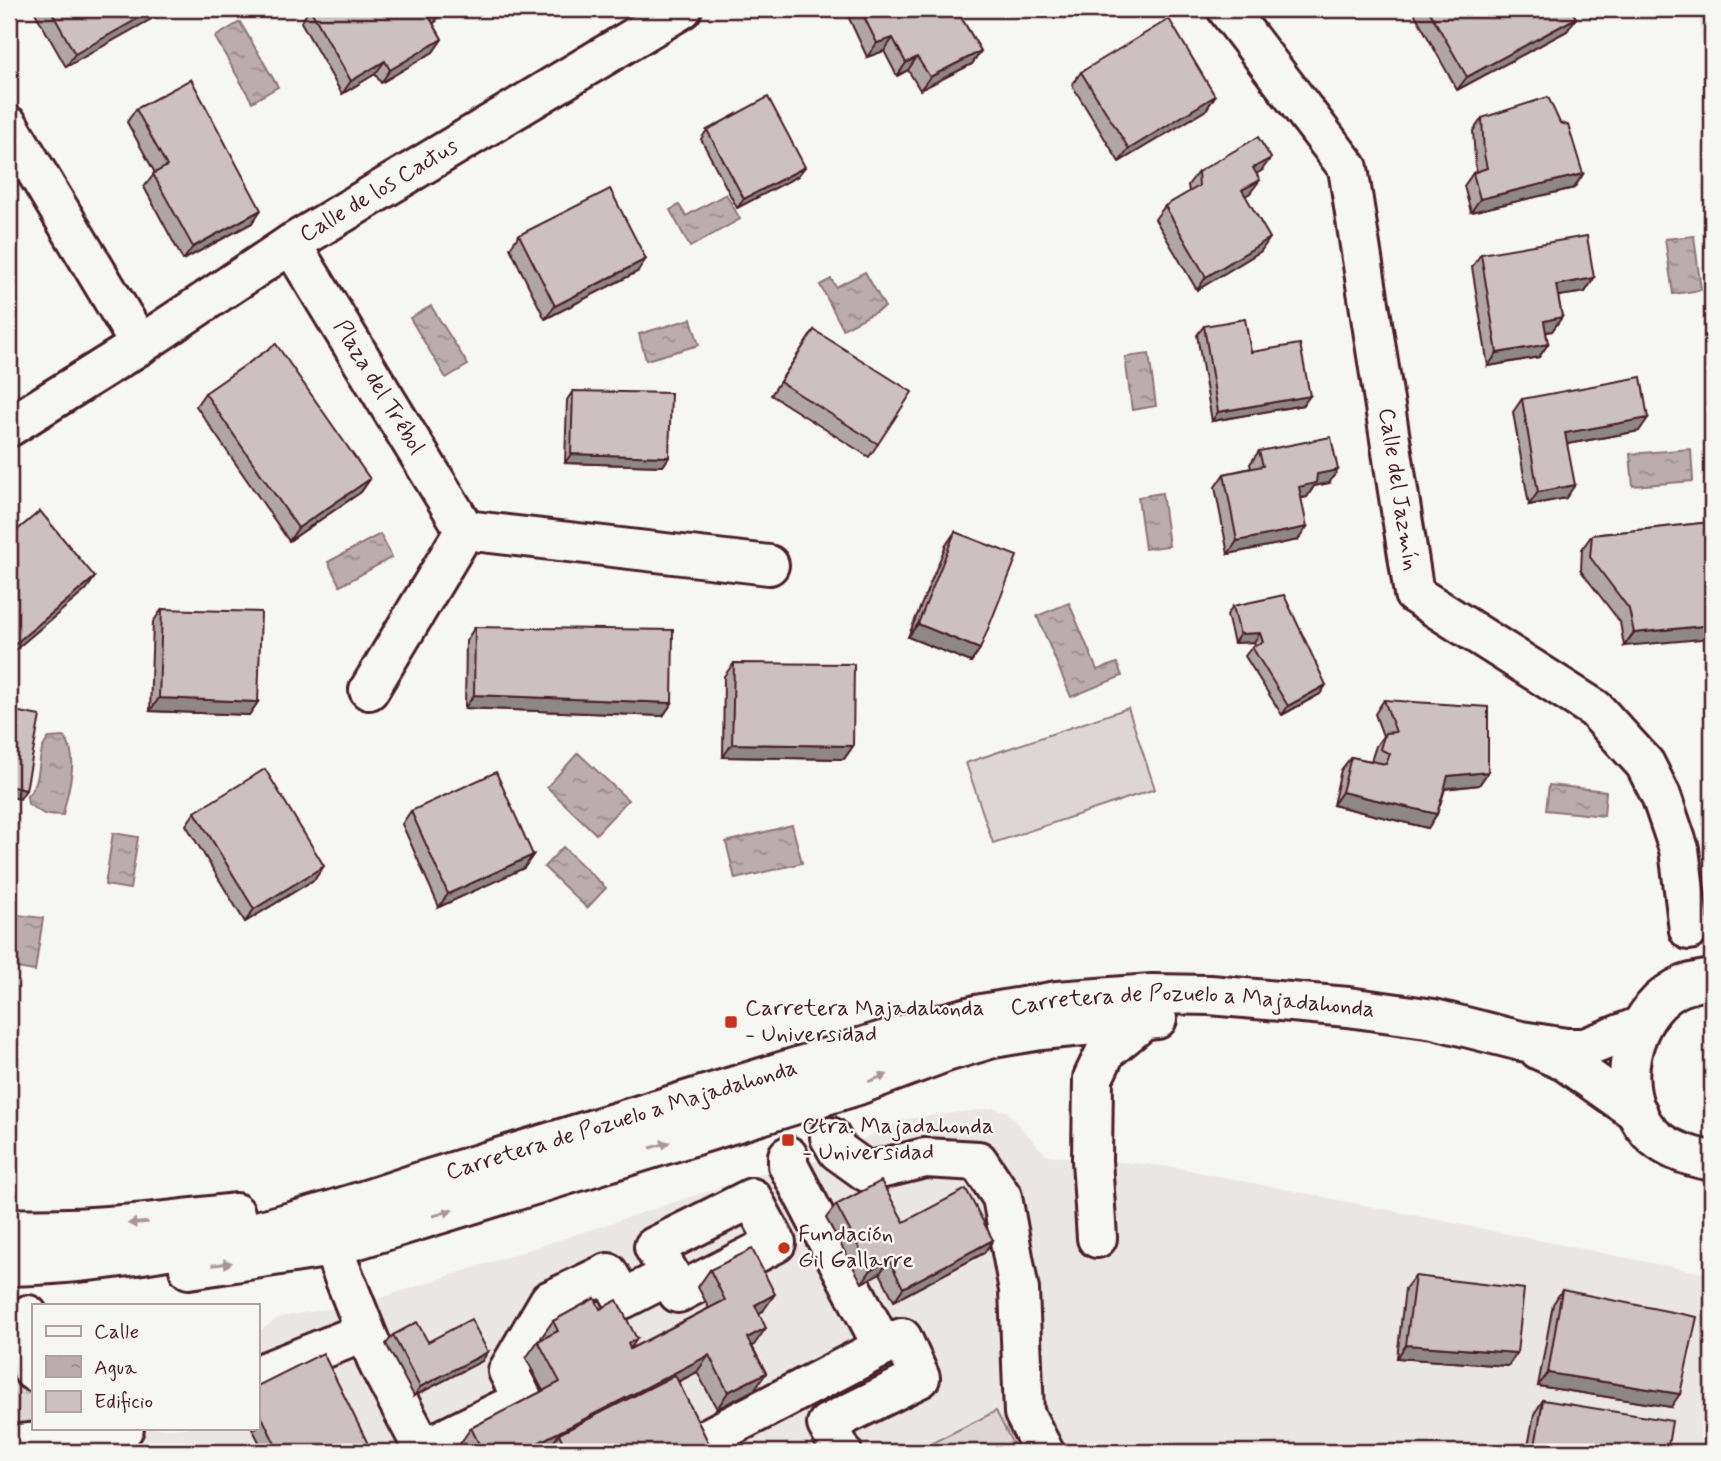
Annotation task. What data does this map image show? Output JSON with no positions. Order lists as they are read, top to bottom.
{
  "streets": {
    "street": [
      "Calle de los Cactus",
      "Plaza del Trébol",
      "Calle del Jazmín",
      "Carretera de Pozuelo a Majadahonda"
    ]
  },
  "crossings": [
    ["Calle de los Cactus", "Plaza del Trébol"]
  ],
  "places": {
    "transit": ["Carretera Majadahonda - Universidad", "Ctra. Majadahonda - Universidad"],
    "other": ["Fundación Gil Gallarre"]
  },
  "legend": ["Calle", "Agua", "Edificio"]
}
